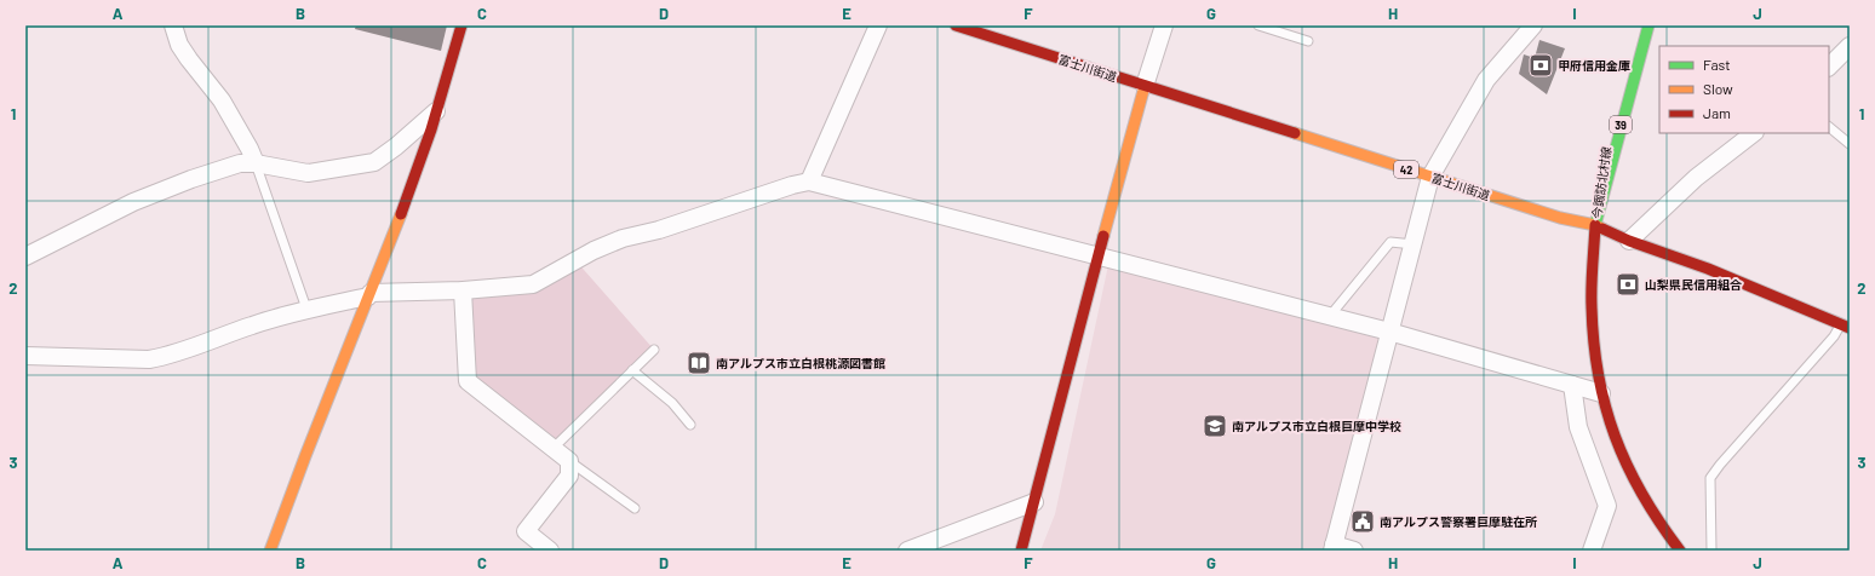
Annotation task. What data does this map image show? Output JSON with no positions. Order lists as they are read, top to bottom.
{
  "streets": {
    "street": [
      "富士川街道",
      "39",
      "42",
      "今諏訪北村線"
    ]
  },
  "crossings": [
    ["富士川街道", "今諏訪北村線"]
  ],
  "places": {
    "bank": ["甲府信用金庫", "山梨県民信用組合"],
    "library": ["南アルプス市立白根桃源図書館"],
    "school or university": ["南アルプス市立白根巨摩中学校"],
    "public building": ["南アルプス警察署巨摩駐在所"]
  },
  "legend": ["Fast", "Slow", "Jam"],
  "grid": {
    "columns": [
      "A",
      "B",
      "C",
      "D",
      "E",
      "F",
      "G",
      "H",
      "I",
      "J"
    ],
    "rows": ["1", "2", "3"]
  }
}
